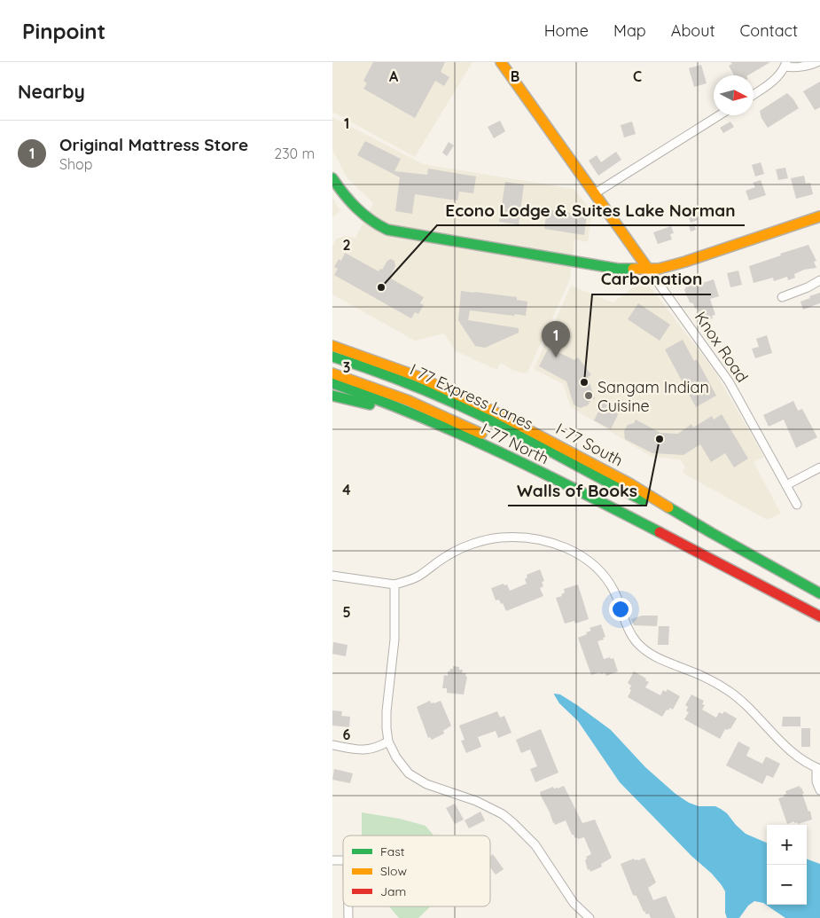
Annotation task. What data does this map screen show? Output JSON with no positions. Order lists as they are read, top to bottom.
{
  "streets": {
    "main road": [
      "Knox Road",
      "I 77 Express Lanes",
      "I-77 North",
      "I-77 South"
    ]
  },
  "crossings": [
    ["I 77 Express Lanes", "I-77 North"],
    ["I 77 Express Lanes", "I-77 South"]
  ],
  "places": [
    "Econo Lodge & Suites Lake Norman",
    "Carbonation",
    "Sangam Indian Cuisine",
    "Walls of Books"
  ],
  "legend": ["Fast", "Slow", "Jam"],
  "north": "right",
  "page": {
    "header": "Pinpoint",
    "nav": [
      "Home",
      "Map",
      "About",
      "Contact"
    ],
    "heading": "Nearby",
    "list": [
      {
        "mark": "1",
        "name": "Original Mattress Store",
        "note": "Shop",
        "value": "230 m"
      }
    ],
    "pins": "1",
    "map_buttons": ["+", "−"]
  },
  "grid": {
    "columns": ["A", "B", "C"],
    "rows": [
      "1",
      "2",
      "3",
      "4",
      "5",
      "6"
    ]
  }
}
